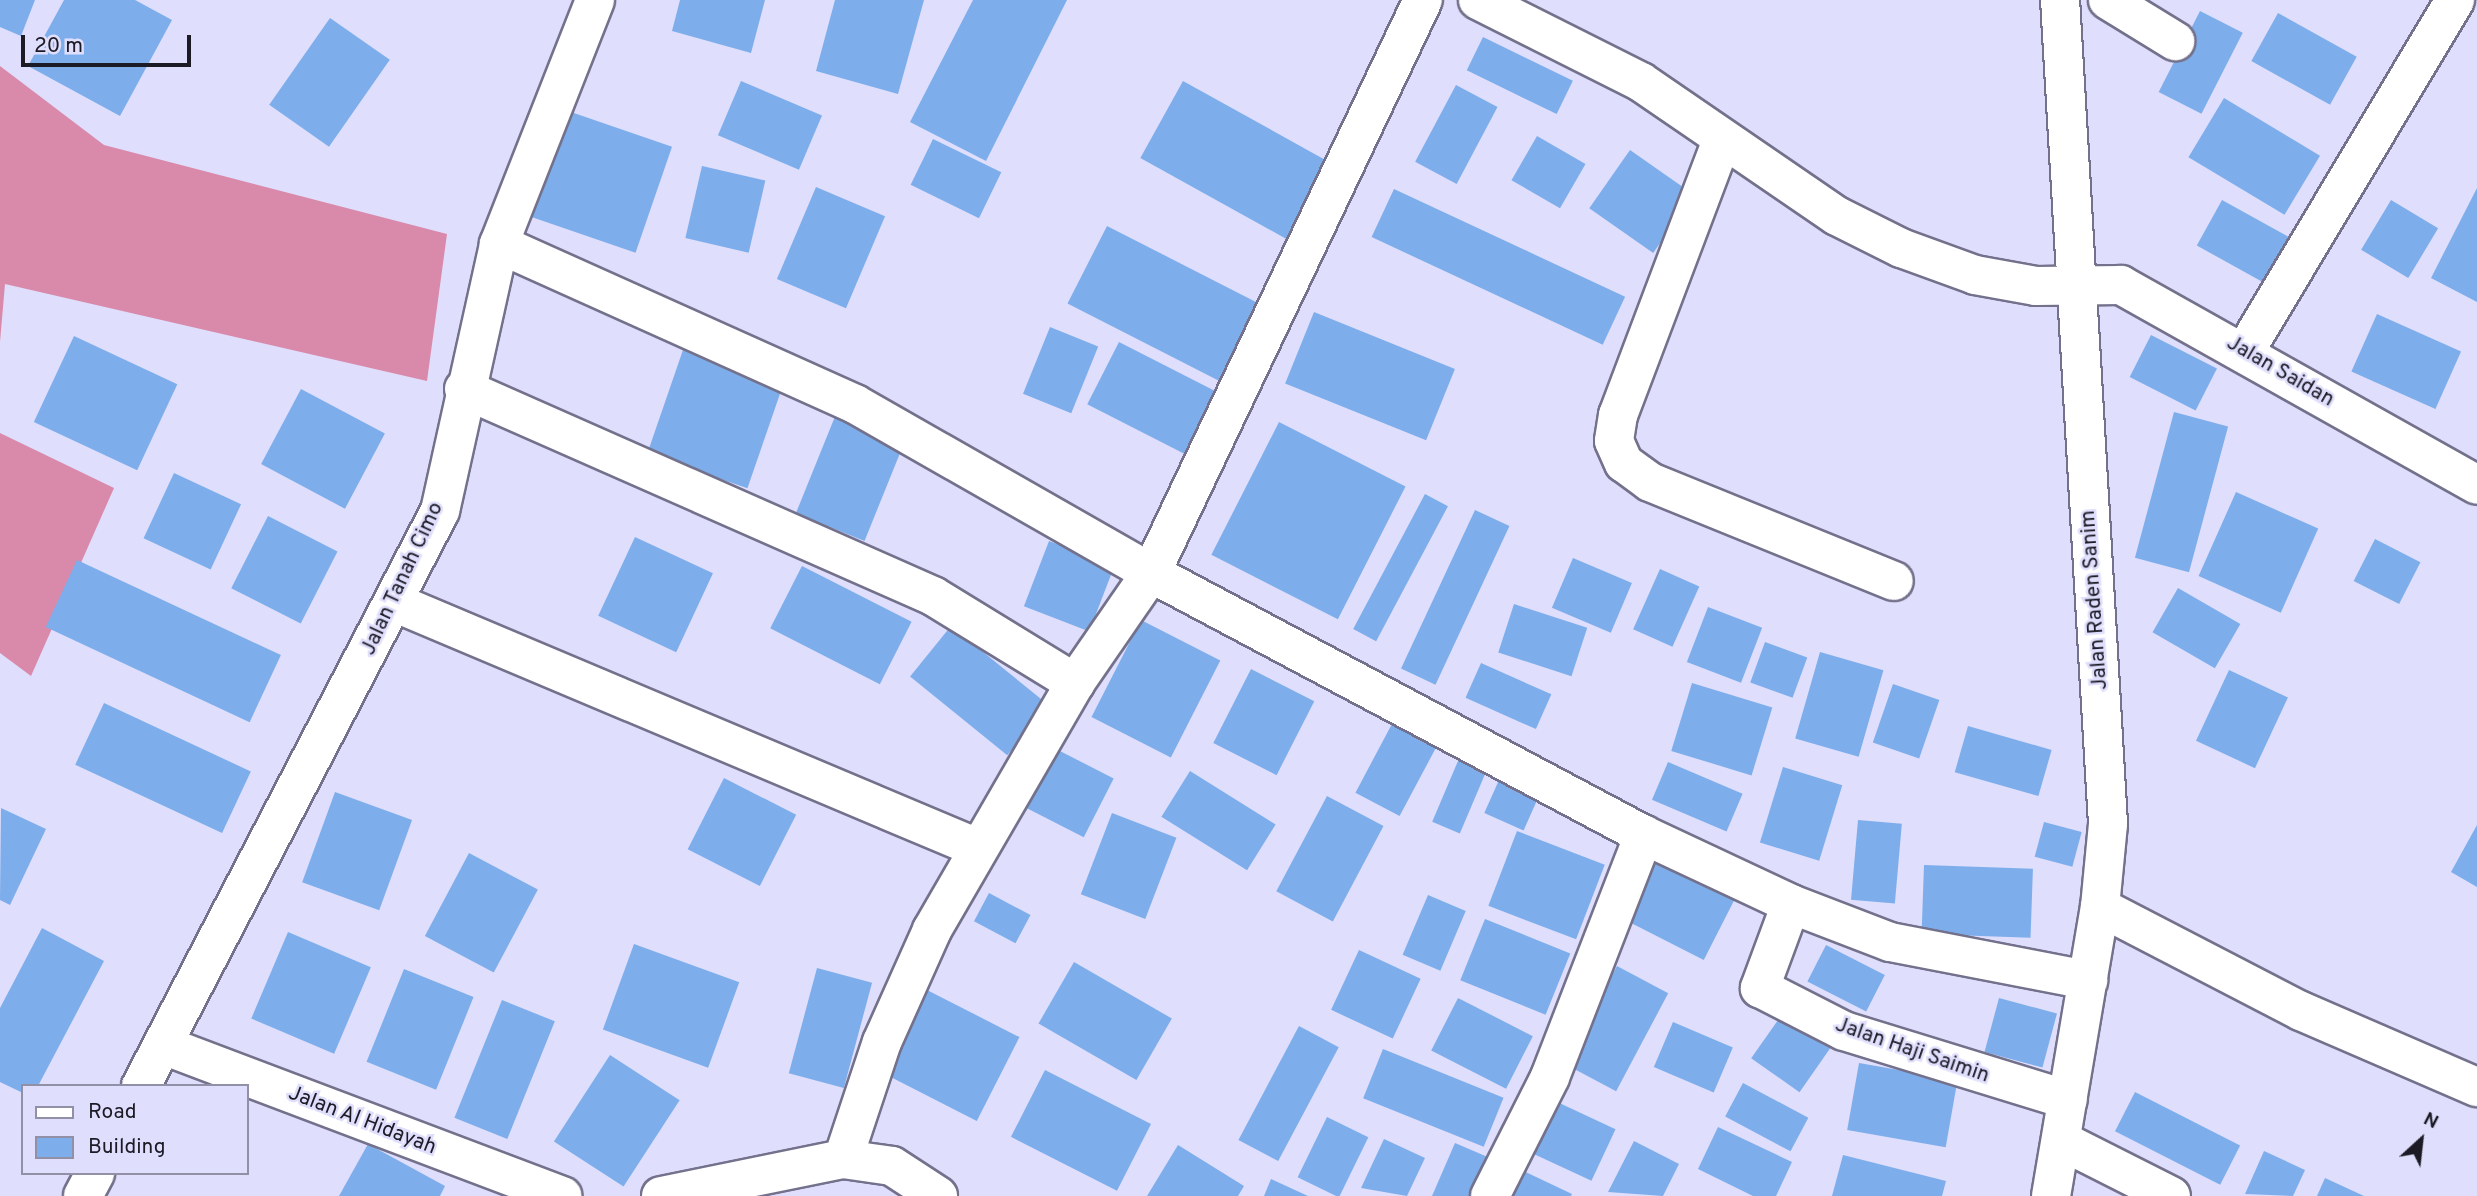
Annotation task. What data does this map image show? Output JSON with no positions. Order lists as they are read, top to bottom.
{
  "streets": {
    "street": [
      "Jalan Saidan",
      "Jalan Tanah Cimo",
      "Jalan Raden Sanim",
      "Jalan Haji Saimin",
      "Jalan Al Hidayah"
    ]
  },
  "crossings": [
    ["Jalan Saidan", "Jalan Raden Sanim"],
    ["Jalan Tanah Cimo", "Jalan Al Hidayah"],
    ["Jalan Raden Sanim", "Jalan Haji Saimin"]
  ],
  "legend": ["Road", "Building"],
  "scale_bar": "20 m",
  "north": "top right"
}
